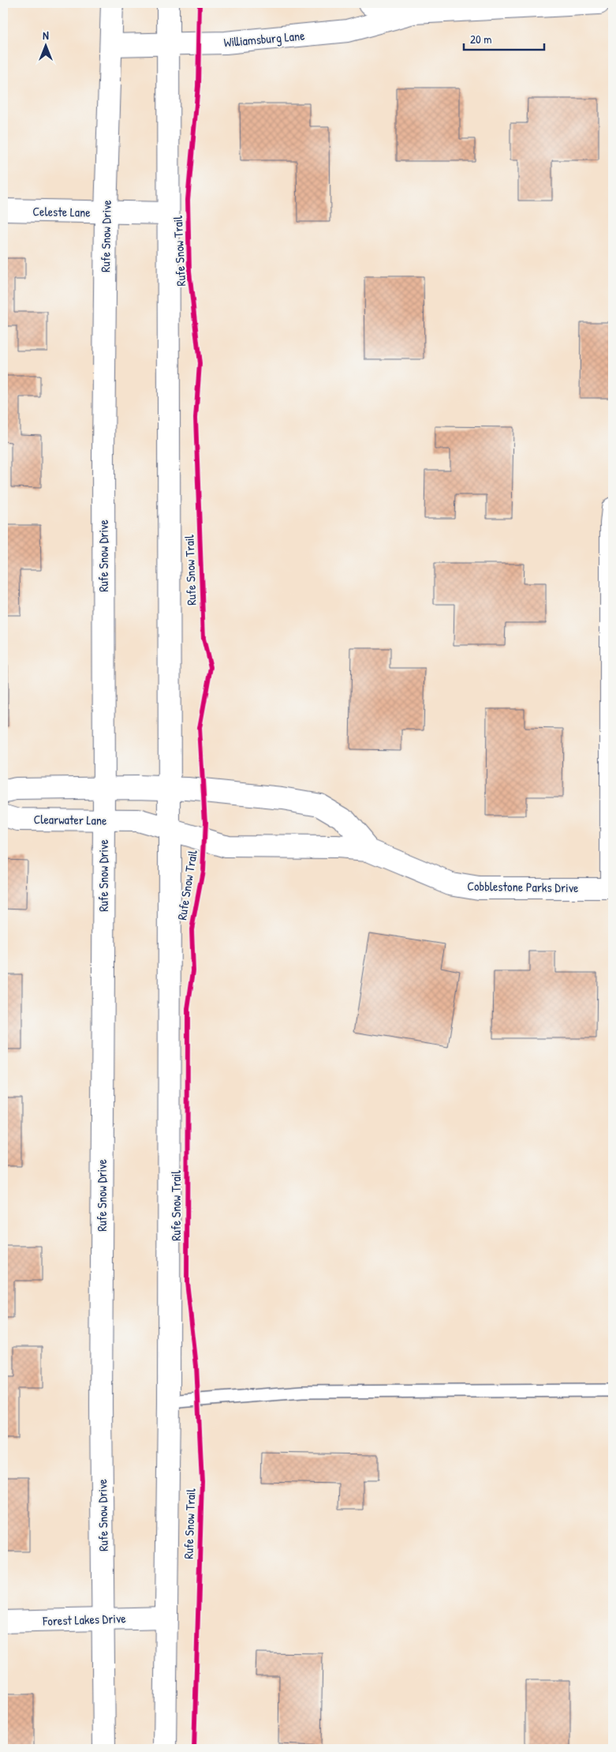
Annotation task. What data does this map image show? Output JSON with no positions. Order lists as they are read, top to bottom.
{
  "streets": {
    "main road": [
      "Williamsburg Lane",
      "Celeste Lane",
      "Rufe Snow Drive",
      "Clearwater Lane",
      "Cobblestone Parks Drive",
      "Forest Lakes Drive"
    ],
    "cycle path": ["Rufe Snow Trail"]
  },
  "crossings": [
    ["Williamsburg Lane", "Rufe Snow Drive"],
    ["Celeste Lane", "Rufe Snow Drive"],
    ["Rufe Snow Drive", "Clearwater Lane"],
    ["Rufe Snow Drive", "Cobblestone Parks Drive"],
    ["Rufe Snow Drive", "Forest Lakes Drive"],
    ["Clearwater Lane", "Cobblestone Parks Drive"]
  ],
  "scale_bar": "20 m",
  "north": "top"
}
